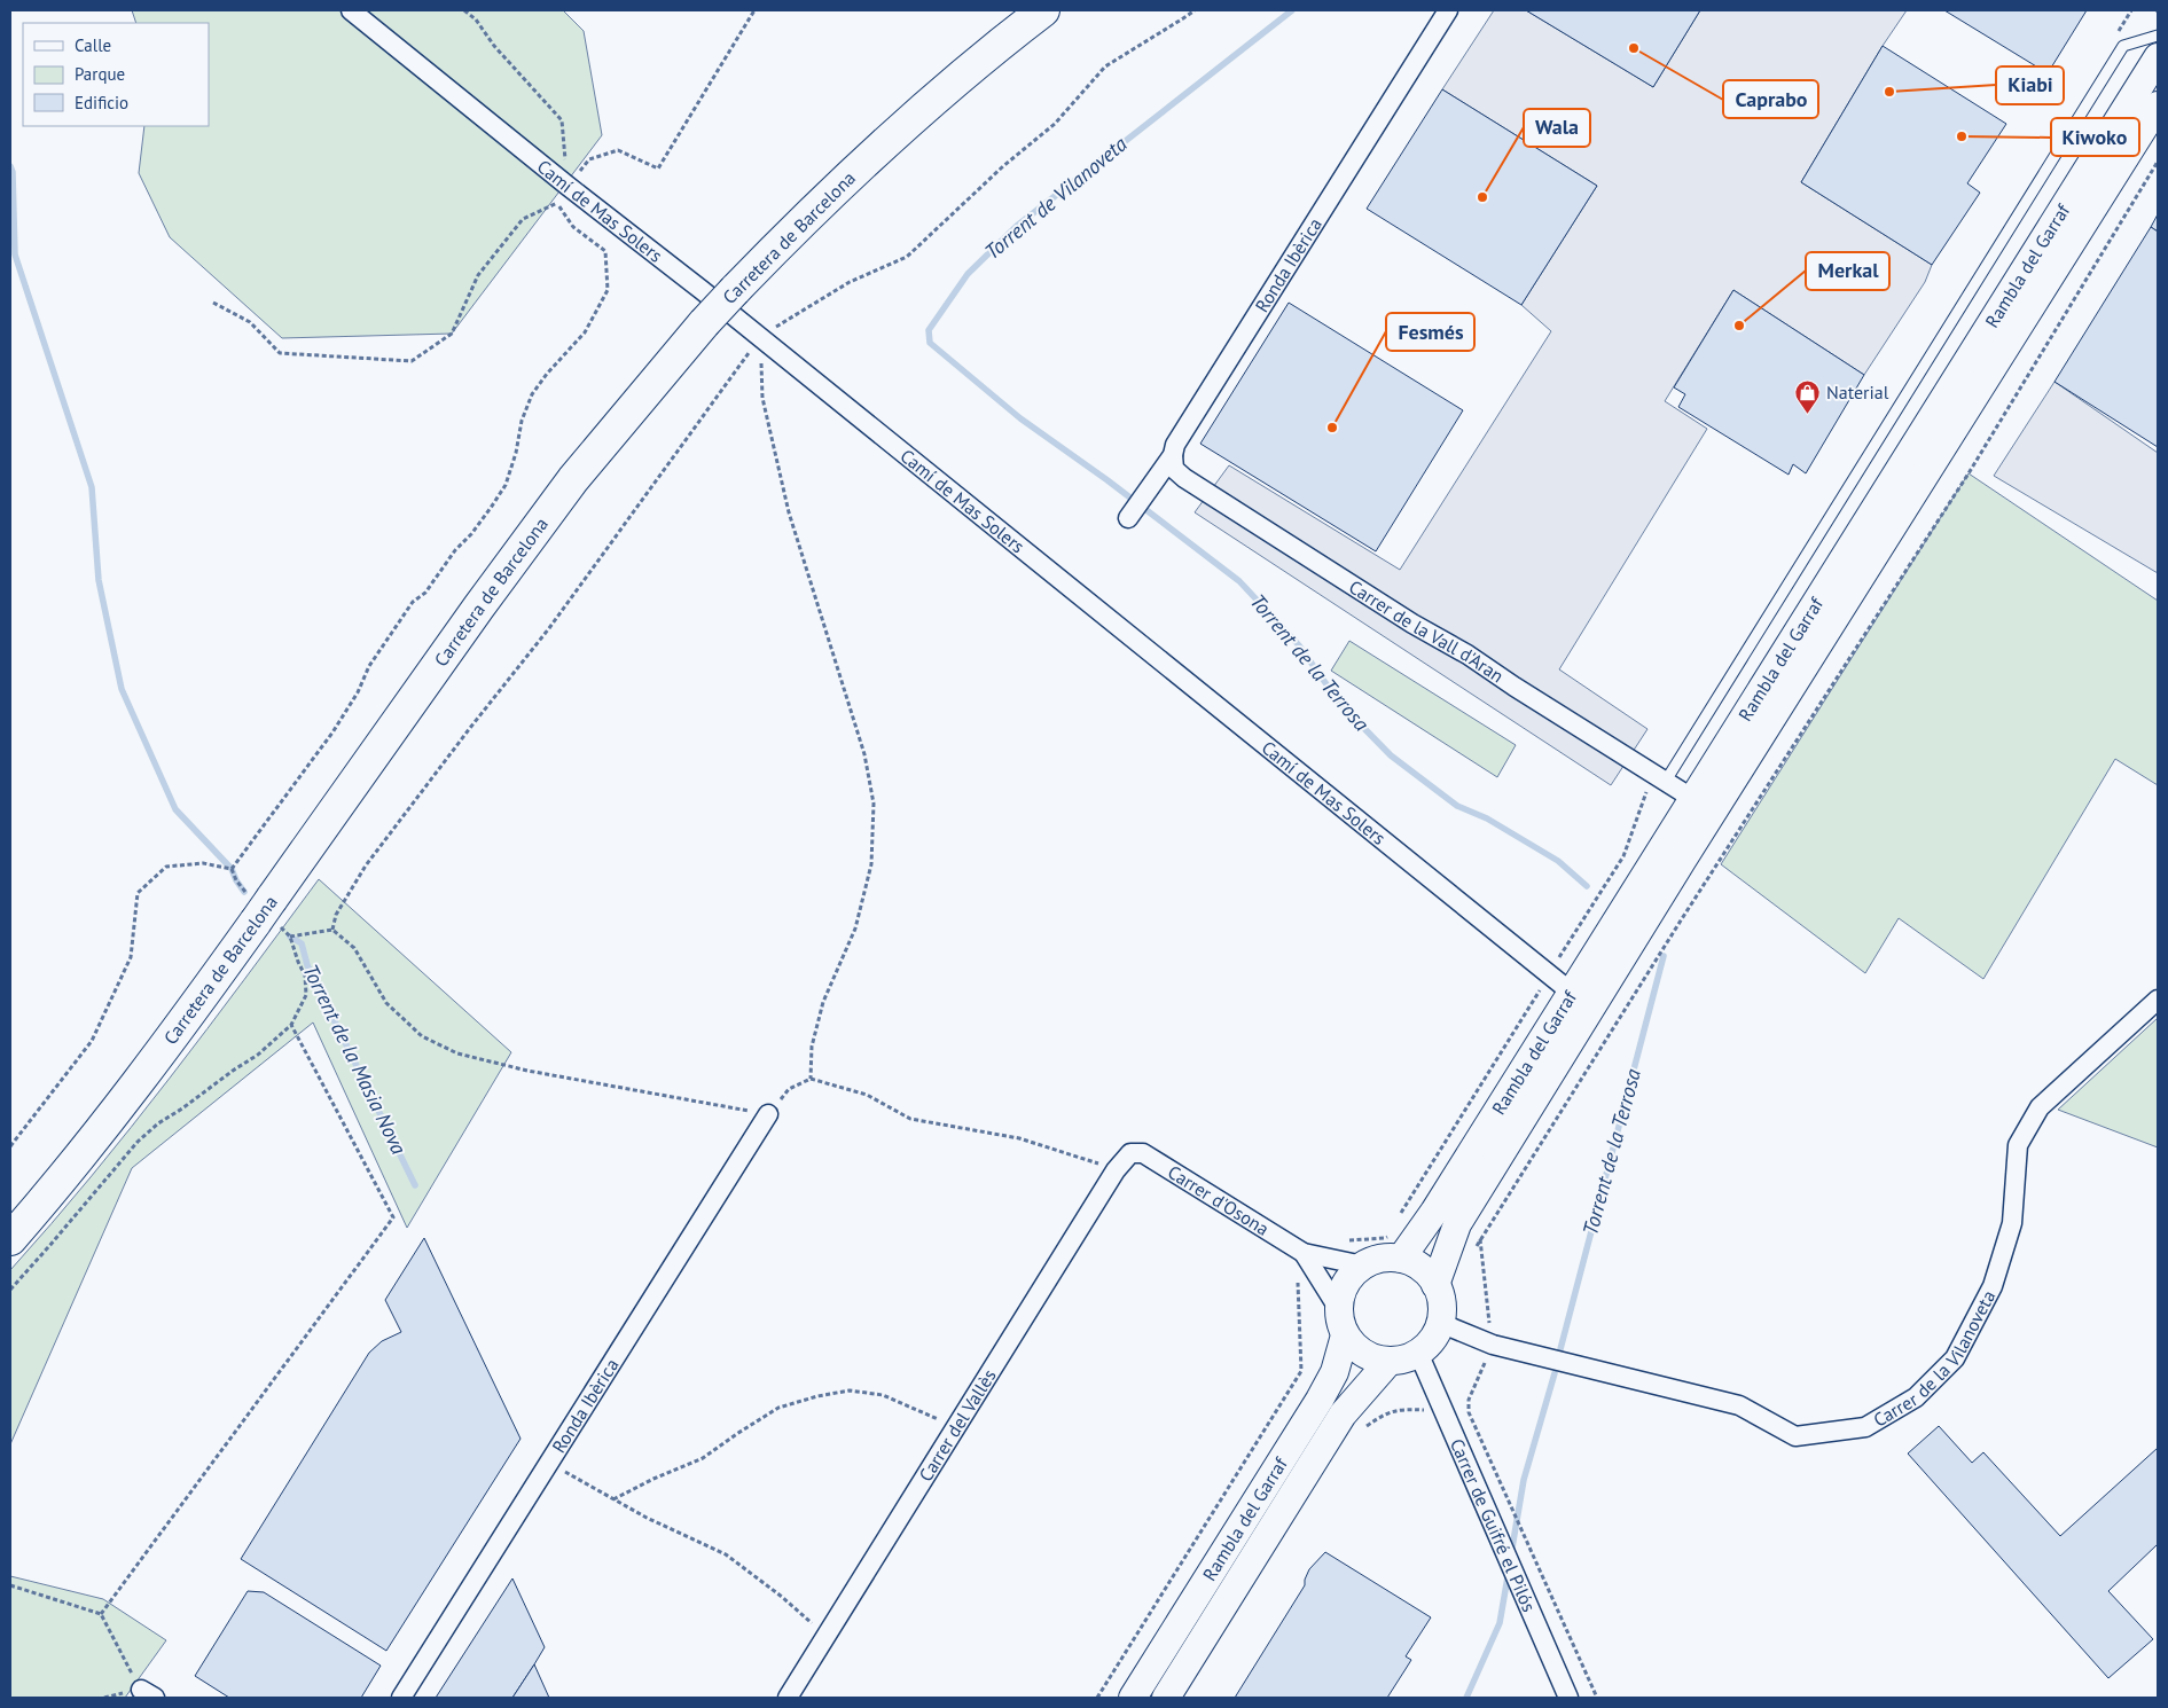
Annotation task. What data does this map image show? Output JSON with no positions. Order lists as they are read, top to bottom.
{
  "streets": {
    "highway": ["Carretera de Barcelona"],
    "street": [
      "Camí de Mas Solers",
      "Ronda Ibèrica",
      "Rambla del Garraf",
      "Carrer de la Vall d'Aran",
      "Carrer d'Osona",
      "Carrer de la Vilanoveta",
      "Carrer del Vallès",
      "Carrer de Guifré el Pilós"
    ]
  },
  "crossings": [
    ["Camí de Mas Solers", "Rambla del Garraf"],
    ["Ronda Ibèrica", "Carrer de la Vall d'Aran"],
    ["Rambla del Garraf", "Carrer de la Vall d'Aran"],
    ["Rambla del Garraf", "Carrer d'Osona"],
    ["Rambla del Garraf", "Carrer de la Vilanoveta"],
    ["Rambla del Garraf", "Carrer de Guifré el Pilós"],
    ["Carrer d'Osona", "Carrer de la Vilanoveta"],
    ["Carrer d'Osona", "Carrer del Vallès"],
    ["Carrer d'Osona", "Carrer de Guifré el Pilós"],
    ["Carrer de la Vilanoveta", "Carrer de Guifré el Pilós"]
  ],
  "water": ["Torrent de Vilanoveta", "Torrent de la Terrosa", "Torrent de la Masia Nova"],
  "places": {
    "other": [
      "Caprabo",
      "Kiabi",
      "Kiwoko",
      "Wala",
      "Merkal",
      "Fesmés"
    ],
    "shop": ["Naterial"]
  },
  "legend": ["Calle", "Parque", "Edificio"]
}
